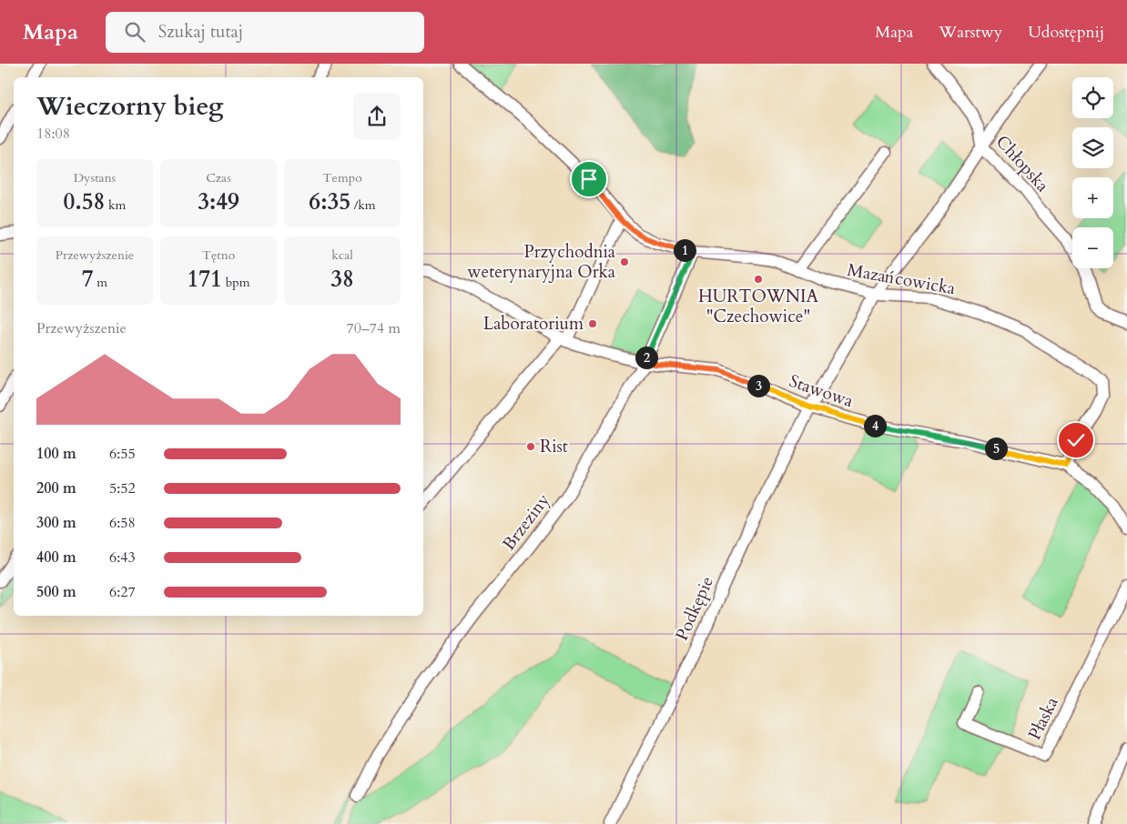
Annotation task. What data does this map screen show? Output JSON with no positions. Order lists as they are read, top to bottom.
{
  "streets": {
    "street": [
      "Chłopska",
      "Mazańcowicka",
      "Stawowa",
      "Brzeziny",
      "Podkępie",
      "Płaska"
    ]
  },
  "crossings": [
    ["Chłopska", "Podkępie"],
    ["Mazańcowicka", "Stawowa"],
    ["Mazańcowicka", "Brzeziny"],
    ["Mazańcowicka", "Podkępie"],
    ["Stawowa", "Brzeziny"],
    ["Stawowa", "Podkępie"]
  ],
  "places": [
    "Przychodnia weterynaryjna Orka",
    "HURTOWNIA \"Czechowice\"",
    "Laboratorium",
    "Rist"
  ],
  "page": {
    "header": "Mapa",
    "search": "Szukaj tutaj",
    "nav": ["Mapa", "Warstwy", "Udostępnij"],
    "map_buttons": ["+", "−"],
    "heading": ["Wieczorny bieg", "18:08"],
    "stats": [
      ["Dystans", "0.58 km"],
      ["Czas", "3:49"],
      ["Tempo", "6:35 /km"],
      ["Przewyższenie", "7 m"],
      ["Tętno", "171 bpm"],
      ["kcal", "38"]
    ],
    "pins": [
      "1",
      "2",
      "3",
      "4",
      "5"
    ],
    "chart": ["Przewyższenie", "70–74 m"],
    "list": [
      {
        "name": "100 m",
        "note": "6:55"
      },
      {
        "name": "200 m",
        "note": "5:52"
      },
      {
        "name": "300 m",
        "note": "6:58"
      },
      {
        "name": "400 m",
        "note": "6:43"
      },
      {
        "name": "500 m",
        "note": "6:27"
      }
    ]
  }
}
